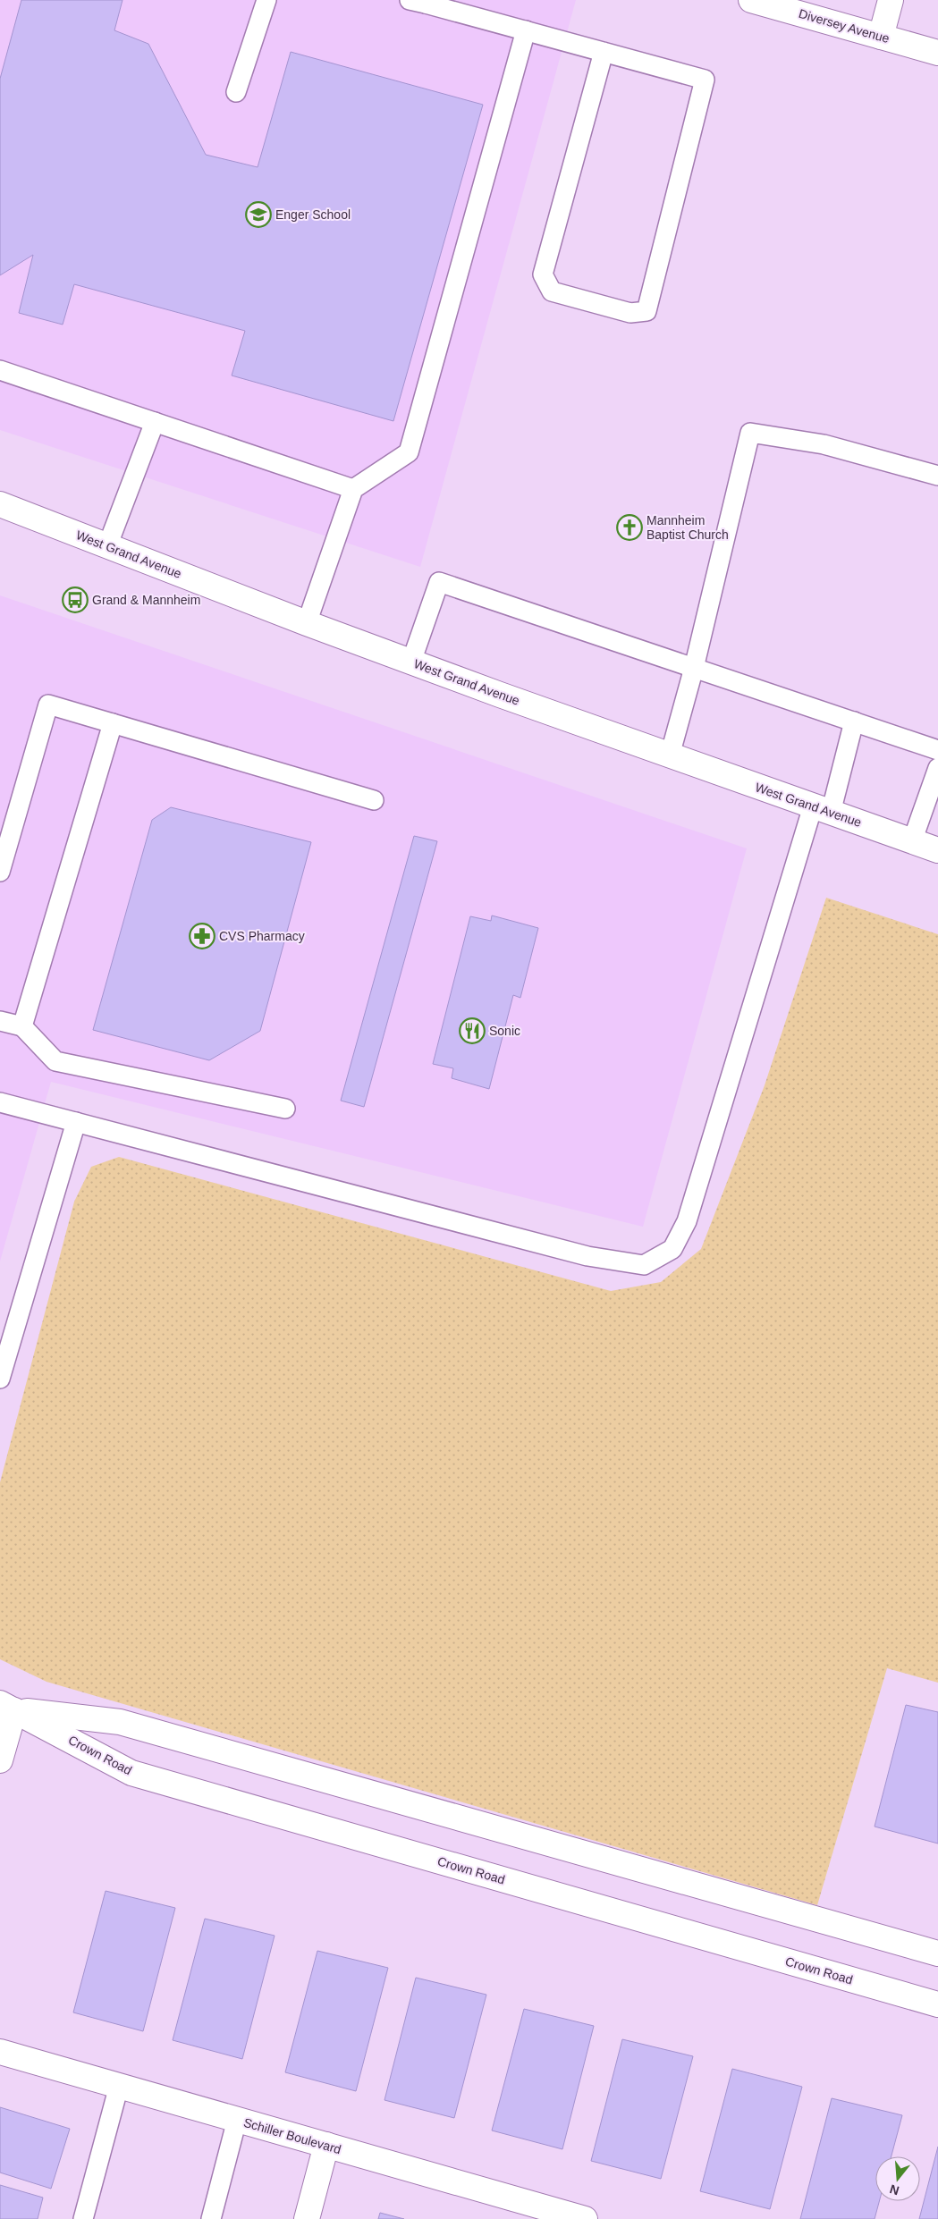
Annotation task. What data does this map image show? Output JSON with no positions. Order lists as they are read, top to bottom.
{
  "streets": {
    "street": [
      "Diversey Avenue",
      "West Grand Avenue",
      "Crown Road",
      "Schiller Boulevard"
    ]
  },
  "places": {
    "school or university": ["Enger School"],
    "church": ["Mannheim Baptist Church"],
    "bus stop": ["Grand & Mannheim"],
    "pharmacy": ["CVS Pharmacy"],
    "restaurant": ["Sonic"]
  },
  "north": "bottom"
}
